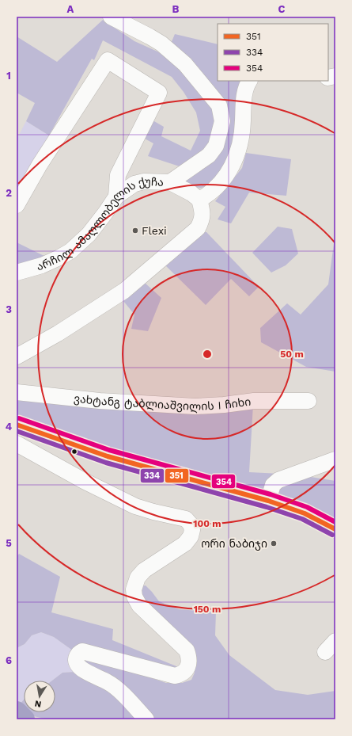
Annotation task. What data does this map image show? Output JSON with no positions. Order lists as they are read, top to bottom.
{
  "streets": {
    "street": ["არჩილ ამაღლობელის ქუჩა", "ვახტანგ ტაბლიაშვილის I ჩიხი"]
  },
  "places": ["Flexi", "ორი ნაბიჯი"],
  "lines": ["transit line 354", "transit line 351", "transit line 334"],
  "legend": ["351", "334", "354"],
  "north": "bottom",
  "grid": {
    "columns": ["A", "B", "C"],
    "rows": [
      "1",
      "2",
      "3",
      "4",
      "5",
      "6"
    ]
  },
  "rings": ["50 m", "100 m", "150 m"]
}
